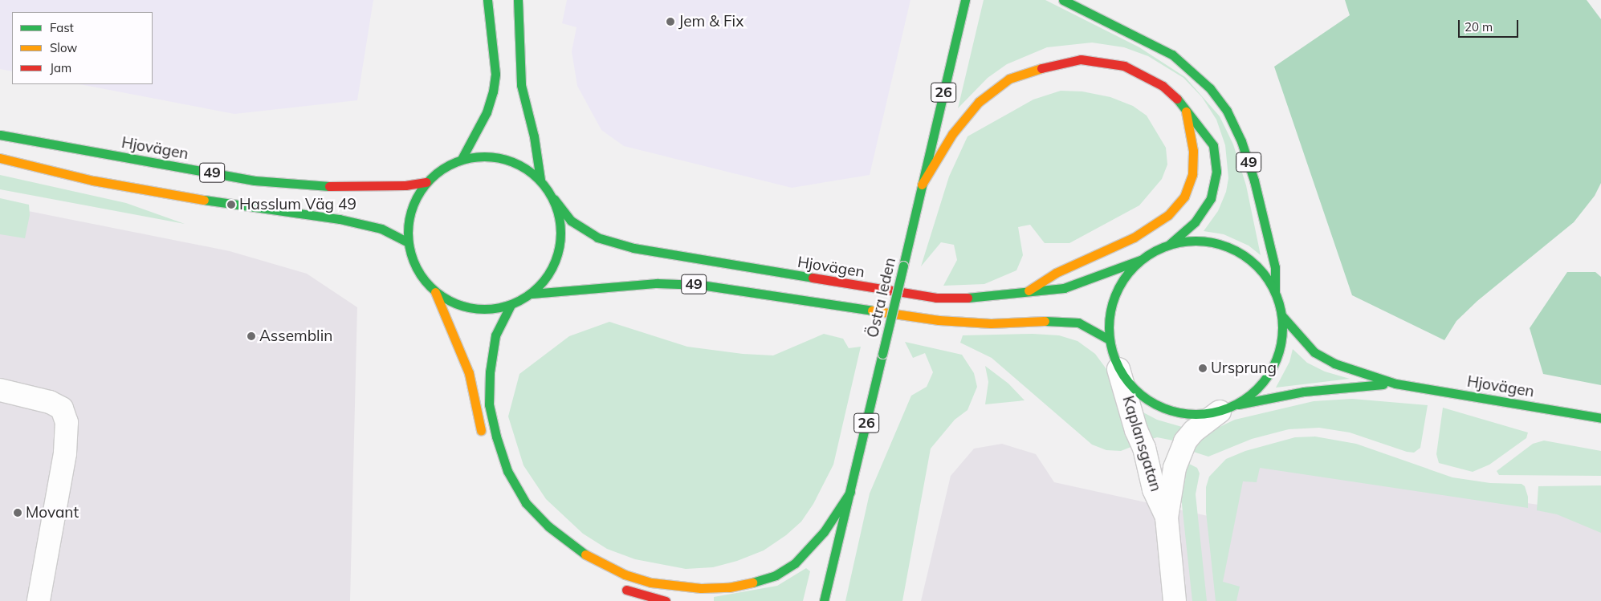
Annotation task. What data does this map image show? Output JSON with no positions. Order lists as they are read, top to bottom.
{
  "streets": {
    "main road": [
      "26",
      "Hjovägen",
      "49",
      "Östra leden"
    ],
    "street": ["Kaplansgatan"]
  },
  "crossings": [
    ["Hjovägen", "49"],
    ["Hjovägen", "Kaplansgatan"],
    ["49", "Kaplansgatan"]
  ],
  "places": [
    "Jem & Fix",
    "Hasslum Väg 49",
    "Assemblin",
    "Ursprung",
    "Movant"
  ],
  "legend": ["Fast", "Slow", "Jam"],
  "scale_bar": "20 m"
}
